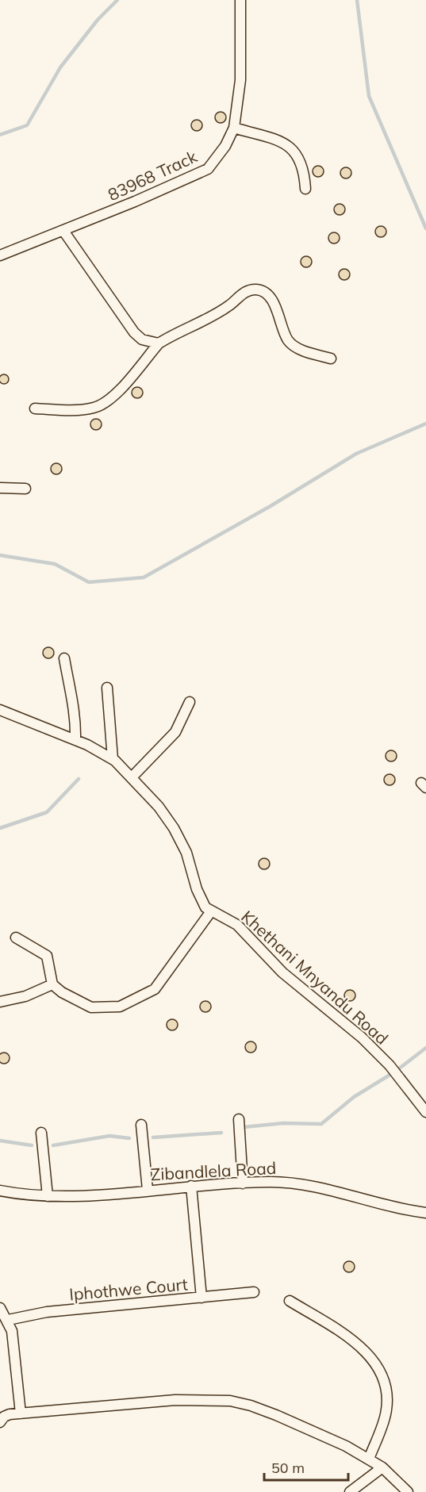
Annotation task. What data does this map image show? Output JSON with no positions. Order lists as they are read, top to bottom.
{
  "streets": {
    "street": [
      "83968 Track",
      "Khethani Mnyandu Road",
      "Zibandlela Road",
      "Iphothwe Court"
    ]
  },
  "scale_bar": "50 m"
}
